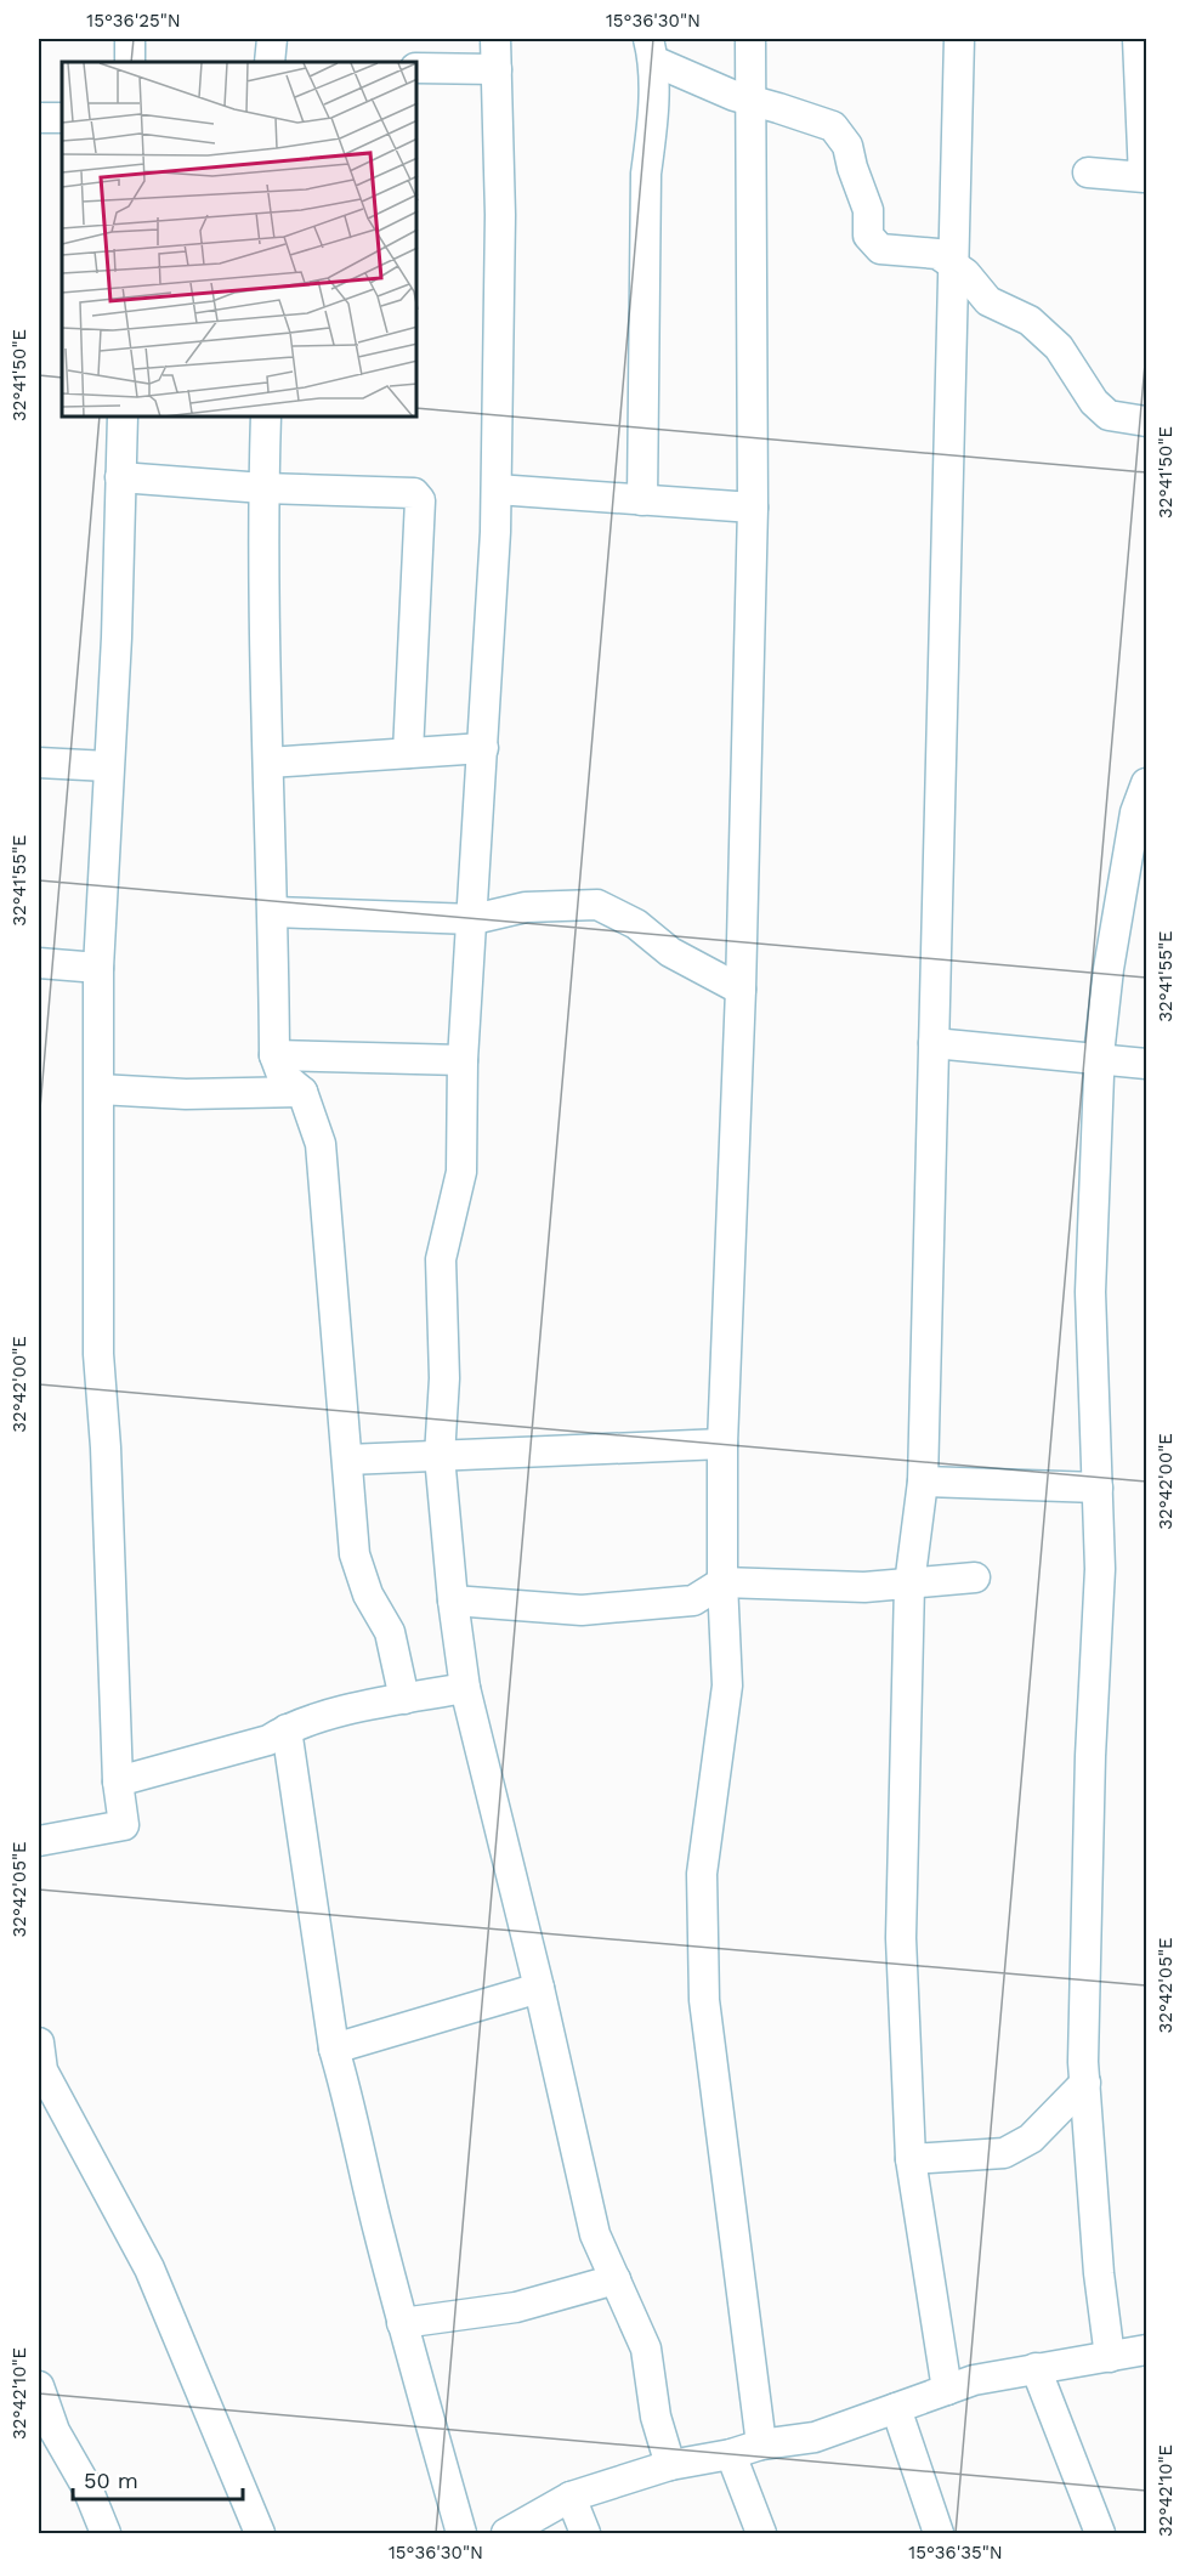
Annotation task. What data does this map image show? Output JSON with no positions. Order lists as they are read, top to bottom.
{
  "scale_bar": "50 m",
  "coordinates": [
    "15°36'25\"N",
    "15°36'30\"N",
    "32°41'50\"E",
    "32°41'55\"E",
    "32°42'00\"E",
    "32°42'05\"E",
    "32°42'10\"E",
    "15°36'35\"N"
  ]
}
